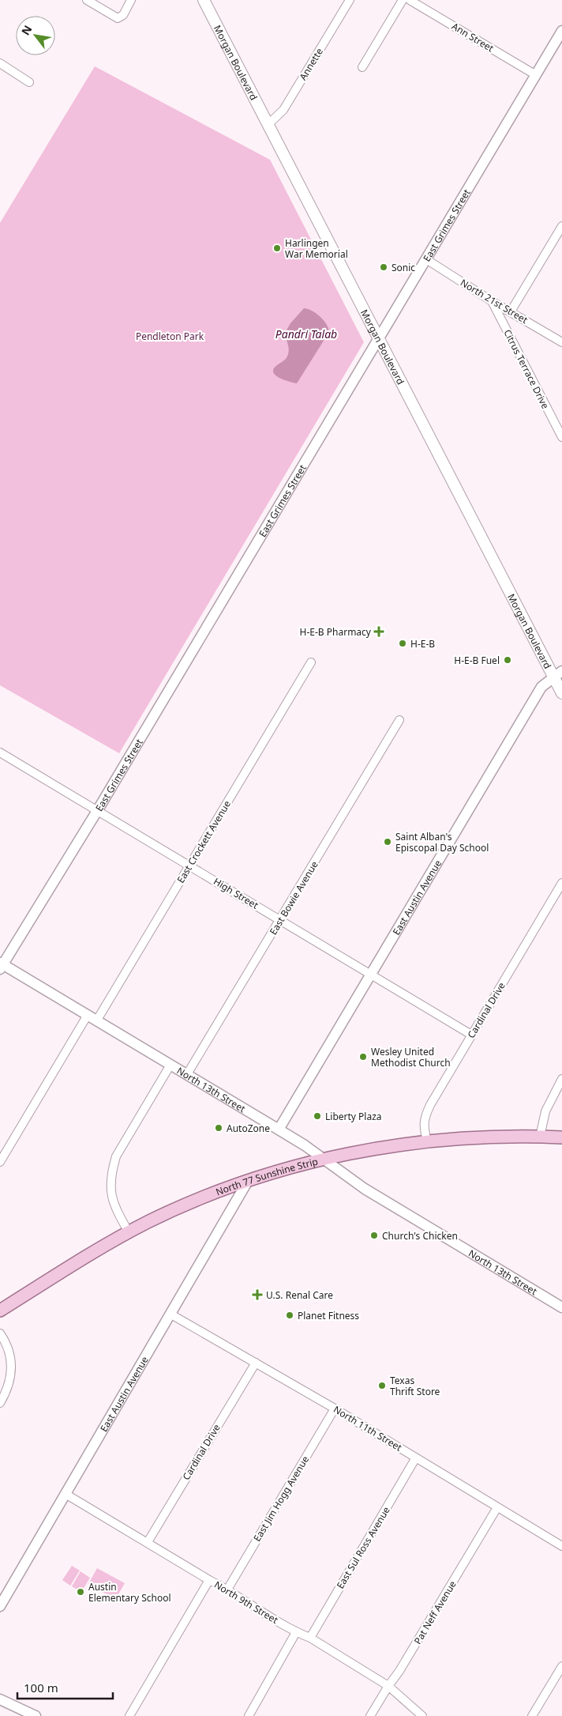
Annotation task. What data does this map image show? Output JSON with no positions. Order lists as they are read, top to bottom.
{
  "streets": {
    "main road": ["Morgan Boulevard", "North 77 Sunshine Strip"],
    "street": [
      "Ann Street",
      "Annette",
      "East Grimes Street",
      "North 21st Street",
      "Citrus Terrace Drive",
      "East Crockett Avenue",
      "High Street",
      "East Austin Avenue",
      "East Bowie Avenue",
      "Cardinal Drive",
      "North 13th Street",
      "North 11th Street",
      "East Jim Hogg Avenue",
      "East Sul Ross Avenue",
      "North 9th Street",
      "Pat Neff Avenue"
    ]
  },
  "crossings": [
    ["Ann Street", "East Grimes Street"],
    ["Morgan Boulevard", "Annette"],
    ["Morgan Boulevard", "East Grimes Street"],
    ["Morgan Boulevard", "East Austin Avenue"],
    ["East Grimes Street", "North 21st Street"],
    ["East Grimes Street", "High Street"],
    ["East Grimes Street", "North 13th Street"],
    ["North 21st Street", "Citrus Terrace Drive"],
    ["East Crockett Avenue", "High Street"],
    ["East Crockett Avenue", "North 13th Street"],
    ["High Street", "East Austin Avenue"],
    ["High Street", "East Bowie Avenue"],
    ["High Street", "Cardinal Drive"],
    ["East Austin Avenue", "North 13th Street"],
    ["East Austin Avenue", "North 77 Sunshine Strip"],
    ["East Austin Avenue", "North 11th Street"],
    ["East Austin Avenue", "North 9th Street"],
    ["East Bowie Avenue", "North 13th Street"],
    ["Cardinal Drive", "North 77 Sunshine Strip"],
    ["Cardinal Drive", "North 11th Street"],
    ["Cardinal Drive", "North 9th Street"],
    ["North 13th Street", "North 77 Sunshine Strip"],
    ["North 11th Street", "East Jim Hogg Avenue"],
    ["North 11th Street", "East Sul Ross Avenue"],
    ["North 11th Street", "Pat Neff Avenue"],
    ["East Jim Hogg Avenue", "North 9th Street"],
    ["East Sul Ross Avenue", "North 9th Street"],
    ["North 9th Street", "Pat Neff Avenue"]
  ],
  "water": ["Pandri Talab"],
  "parks": ["Pendleton Park"],
  "places": {
    "other": [
      "Harlingen War Memorial",
      "Sonic",
      "H-E-B",
      "H-E-B Fuel",
      "Saint Alban's Episcopal Day School",
      "Wesley United Methodist Church",
      "Liberty Plaza",
      "AutoZone",
      "Church's Chicken",
      "Planet Fitness",
      "Texas Thrift Store",
      "Austin Elementary School"
    ],
    "health": ["H-E-B Pharmacy", "U.S. Renal Care"]
  },
  "scale_bar": "100 m",
  "north": "top left"
}
